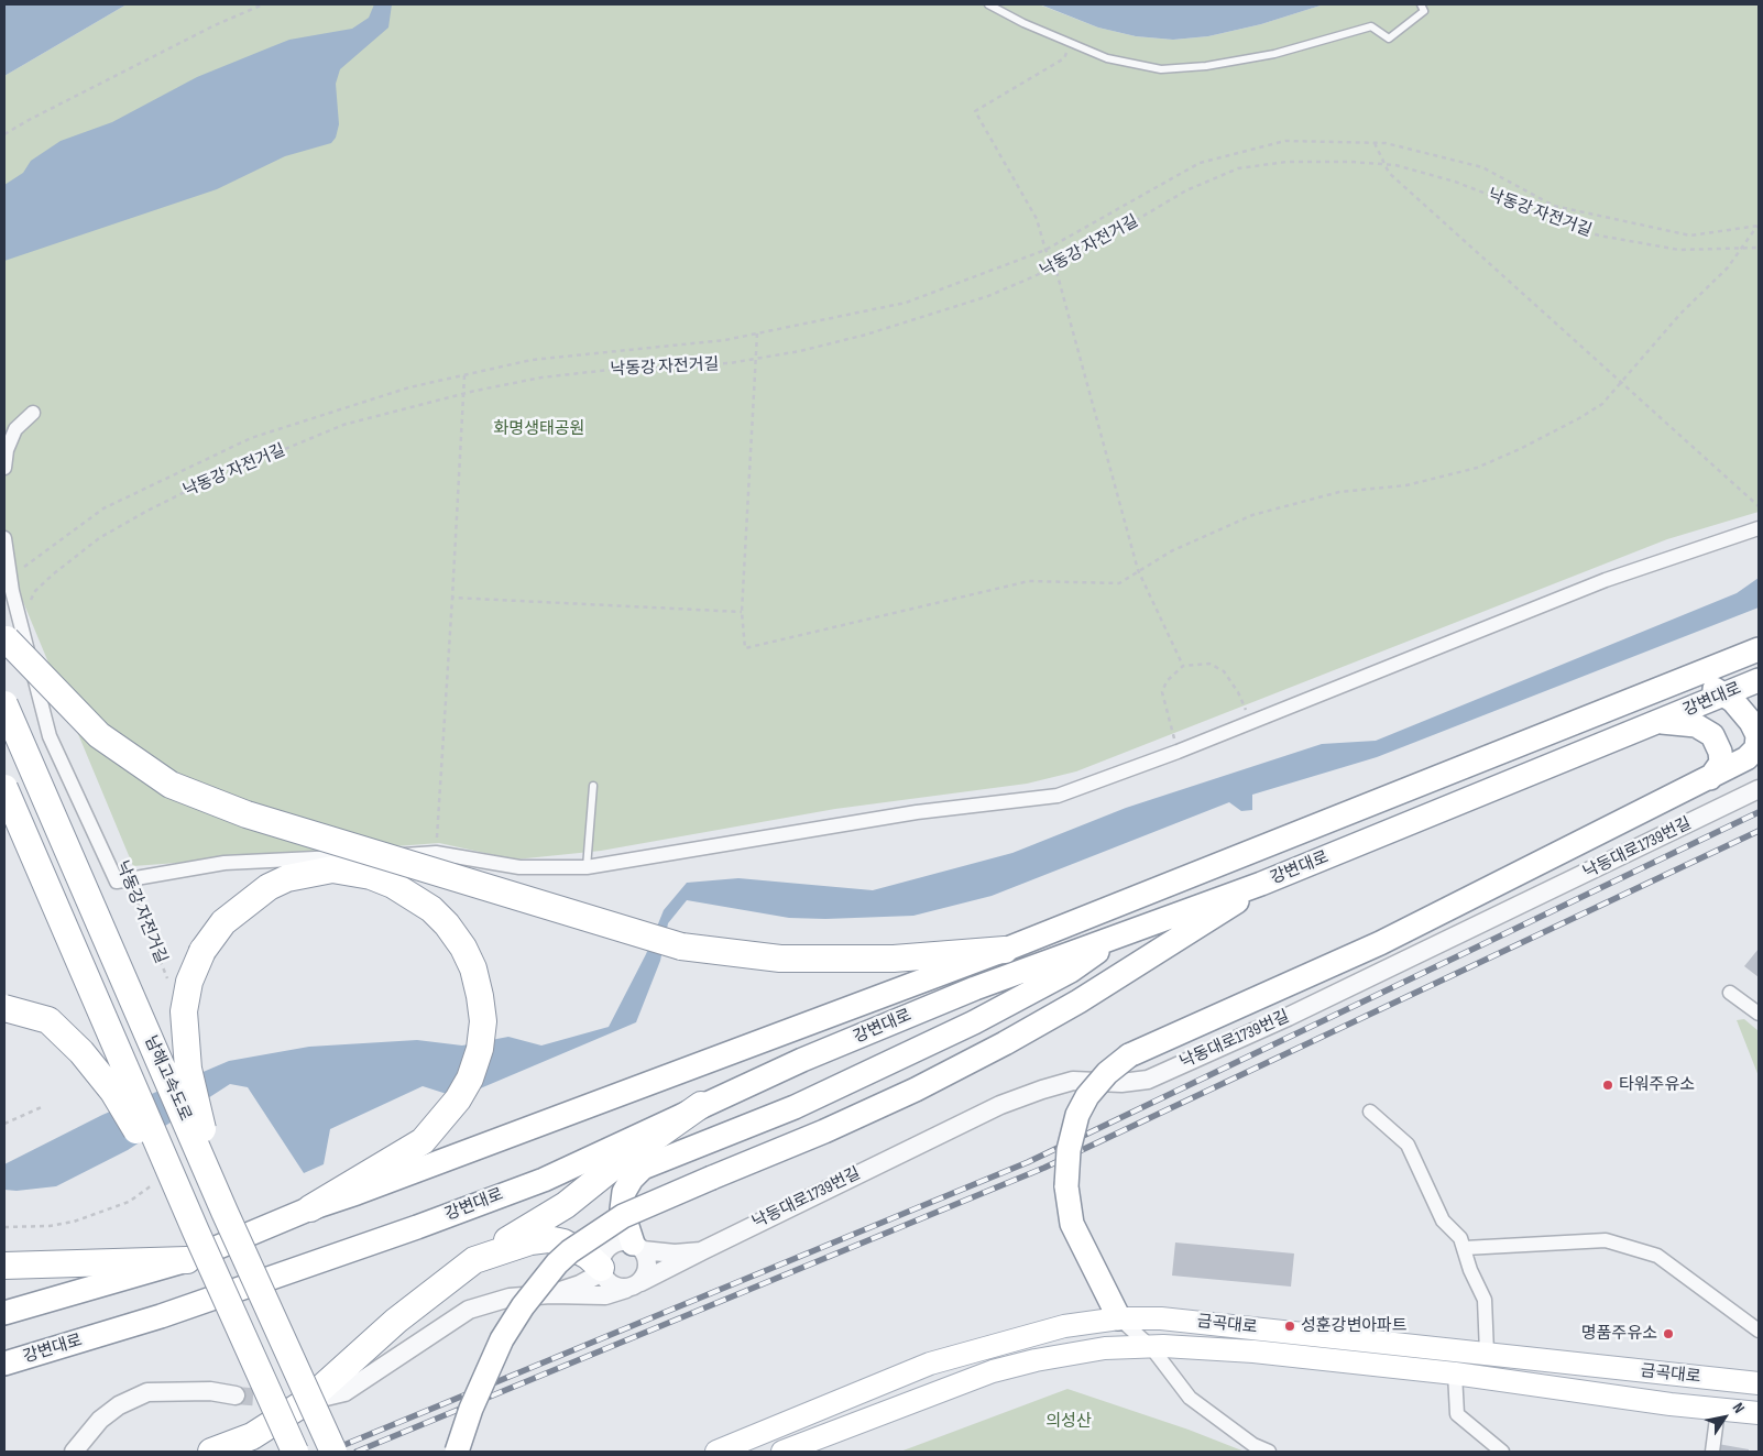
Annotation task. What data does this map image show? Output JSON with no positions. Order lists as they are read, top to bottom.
{
  "streets": {
    "highway": ["강변대로", "남해고속도로"],
    "main road": ["금곡대로"],
    "street": ["낙동대로1739번길"],
    "path": ["낙동강 자전거길"]
  },
  "parks": ["화명생태공원", "의성산"],
  "places": ["타워주유소", "성훈강변아파트", "명품주유소"],
  "north": "top right"
}
